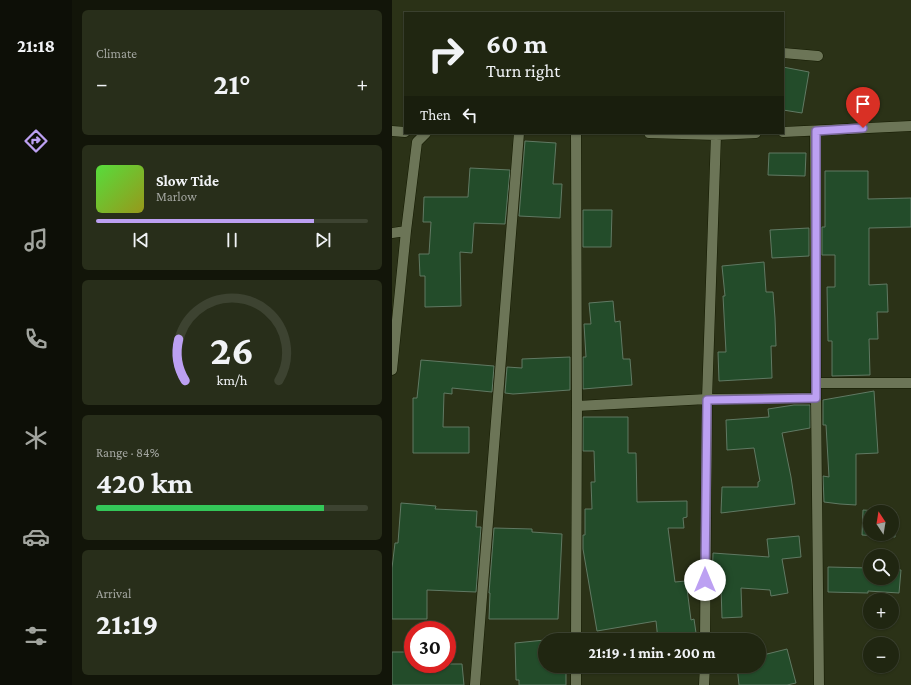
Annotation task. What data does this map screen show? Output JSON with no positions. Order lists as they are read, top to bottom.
{
  "north": "top",
  "page": {
    "tabs": "21:18",
    "tile": [
      "Climate",
      ["Range · 84%", "420 km"],
      ["Arrival", "21:19"]
    ],
    "turn": ["60 m", "Turn right"],
    "heat": ["−", "21°", "+"],
    "then": "Then",
    "song": ["Slow Tide", "Marlow"],
    "map_buttons": ["+", "−"],
    "limit": "30",
    "trip": "21:19 · 1 min · 200 m",
    "gauge": ["26", "km/h"]
  }
}
